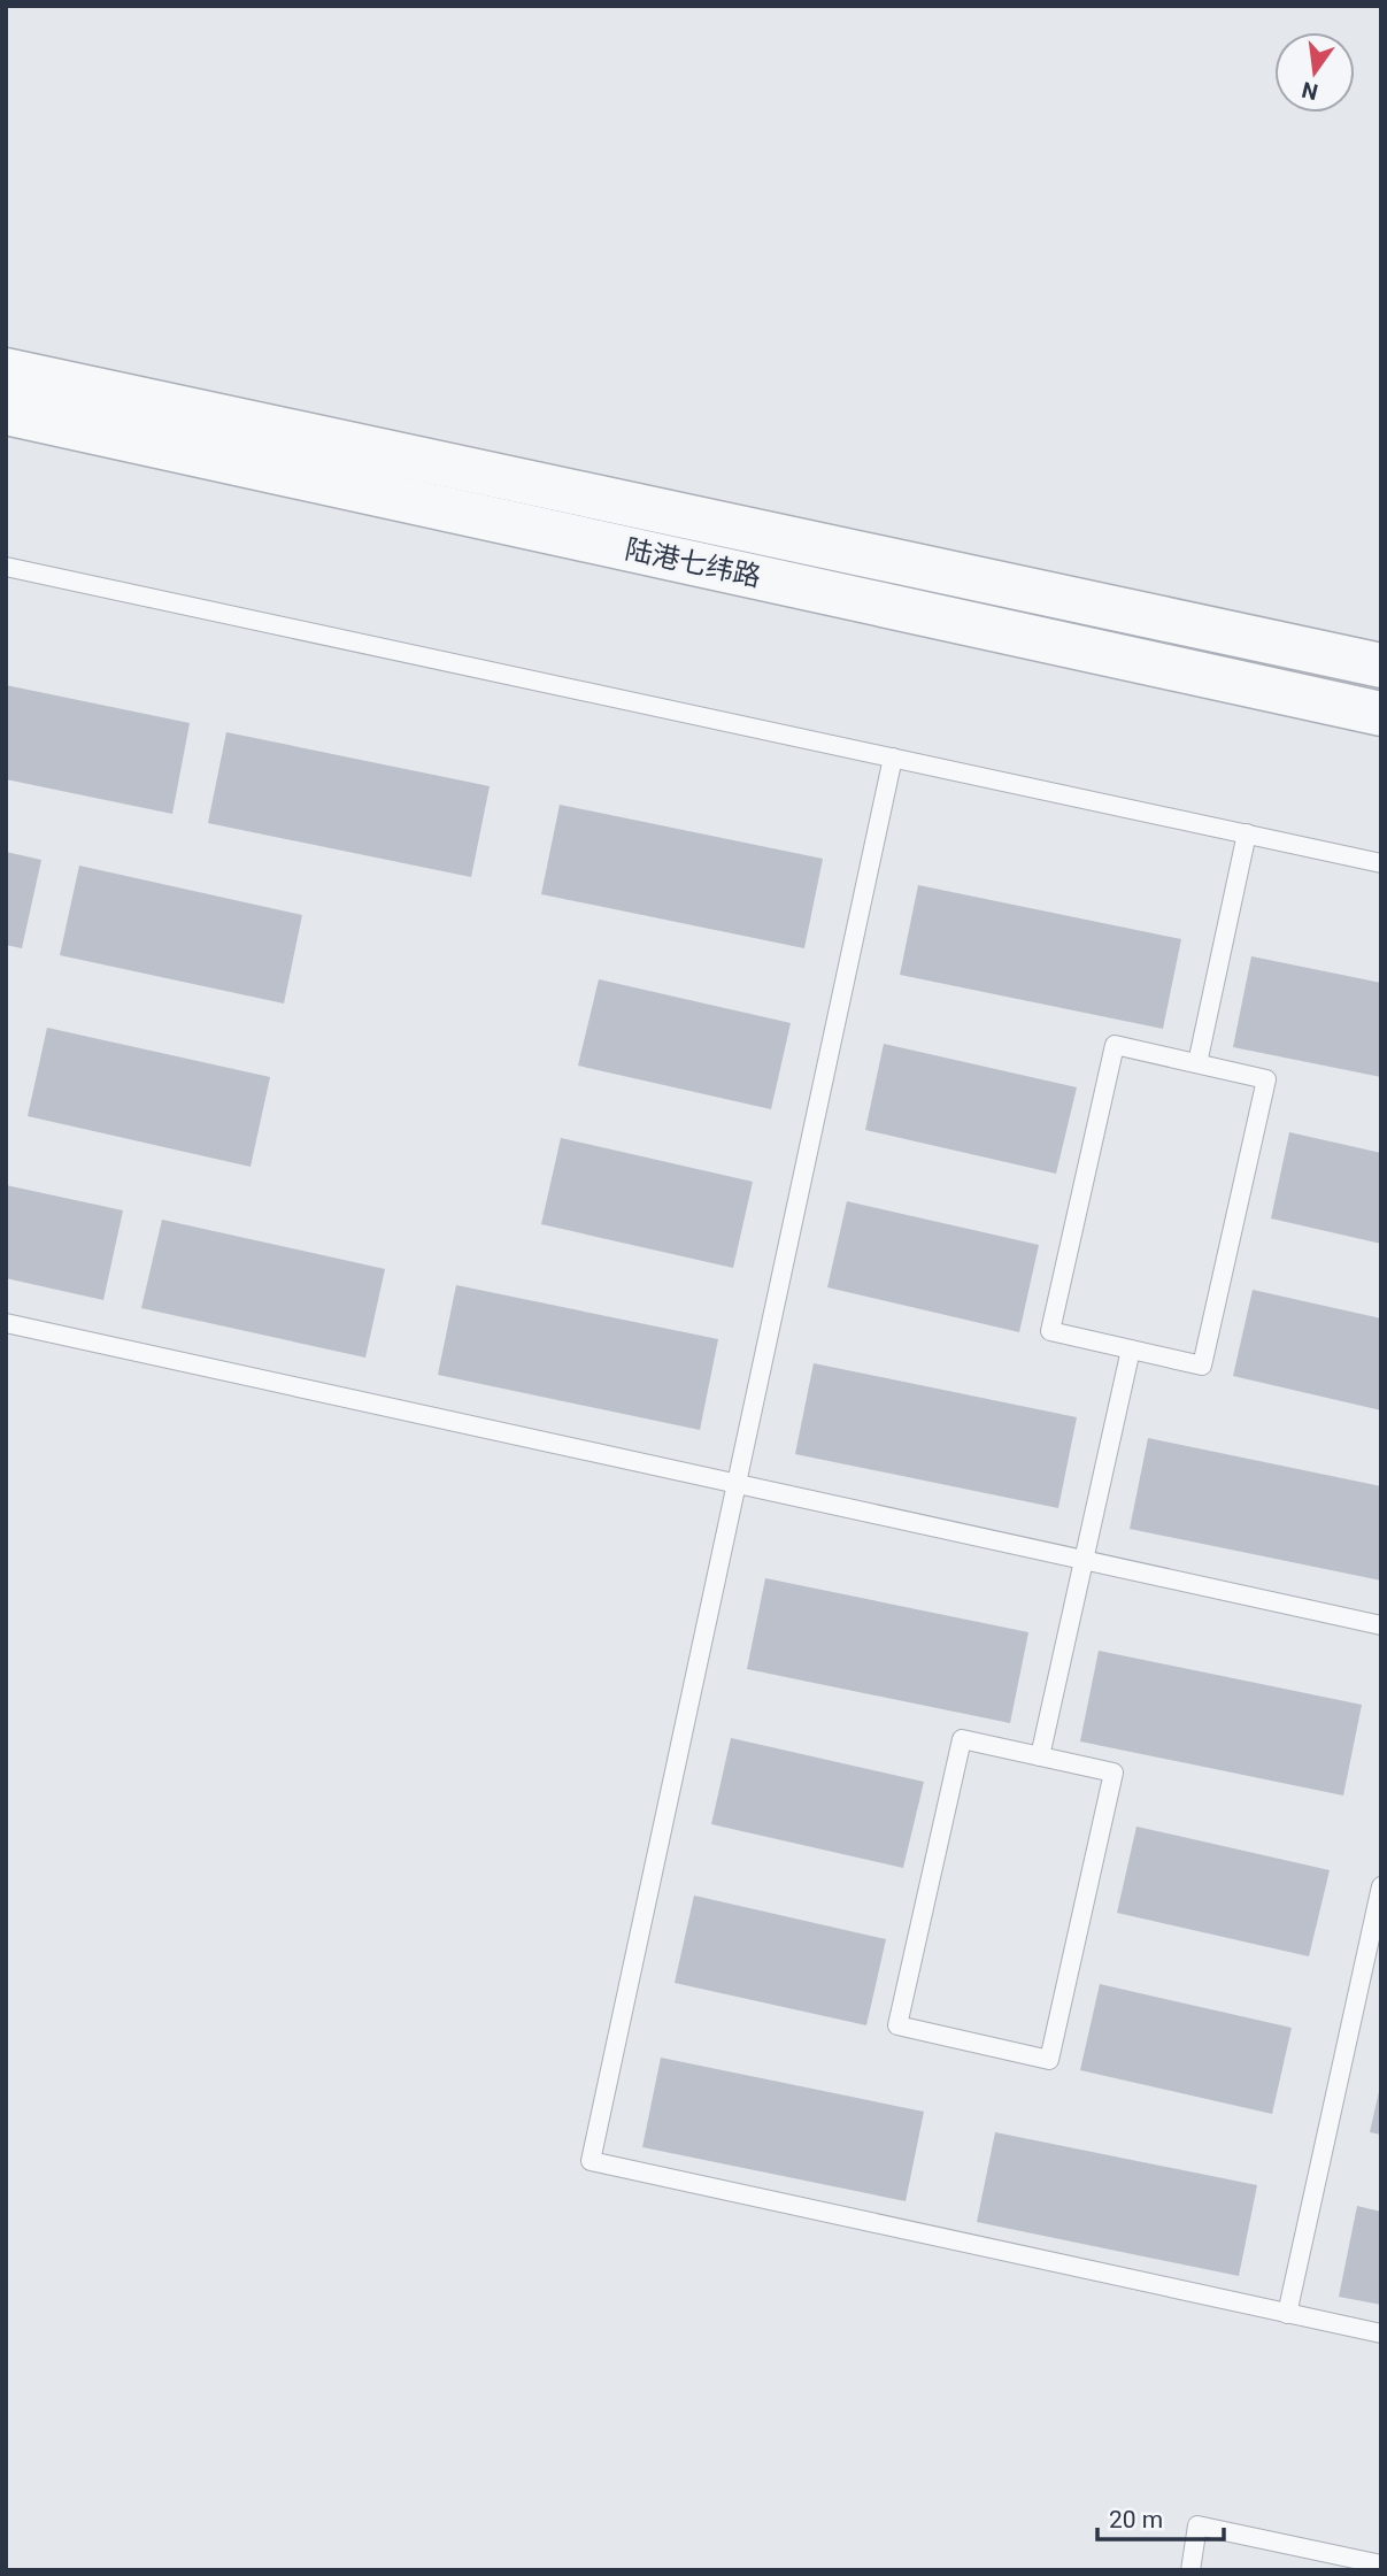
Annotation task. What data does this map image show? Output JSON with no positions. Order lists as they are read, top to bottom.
{
  "streets": {
    "street": ["陆港七纬路"]
  },
  "scale_bar": "20 m",
  "north": "bottom"
}
